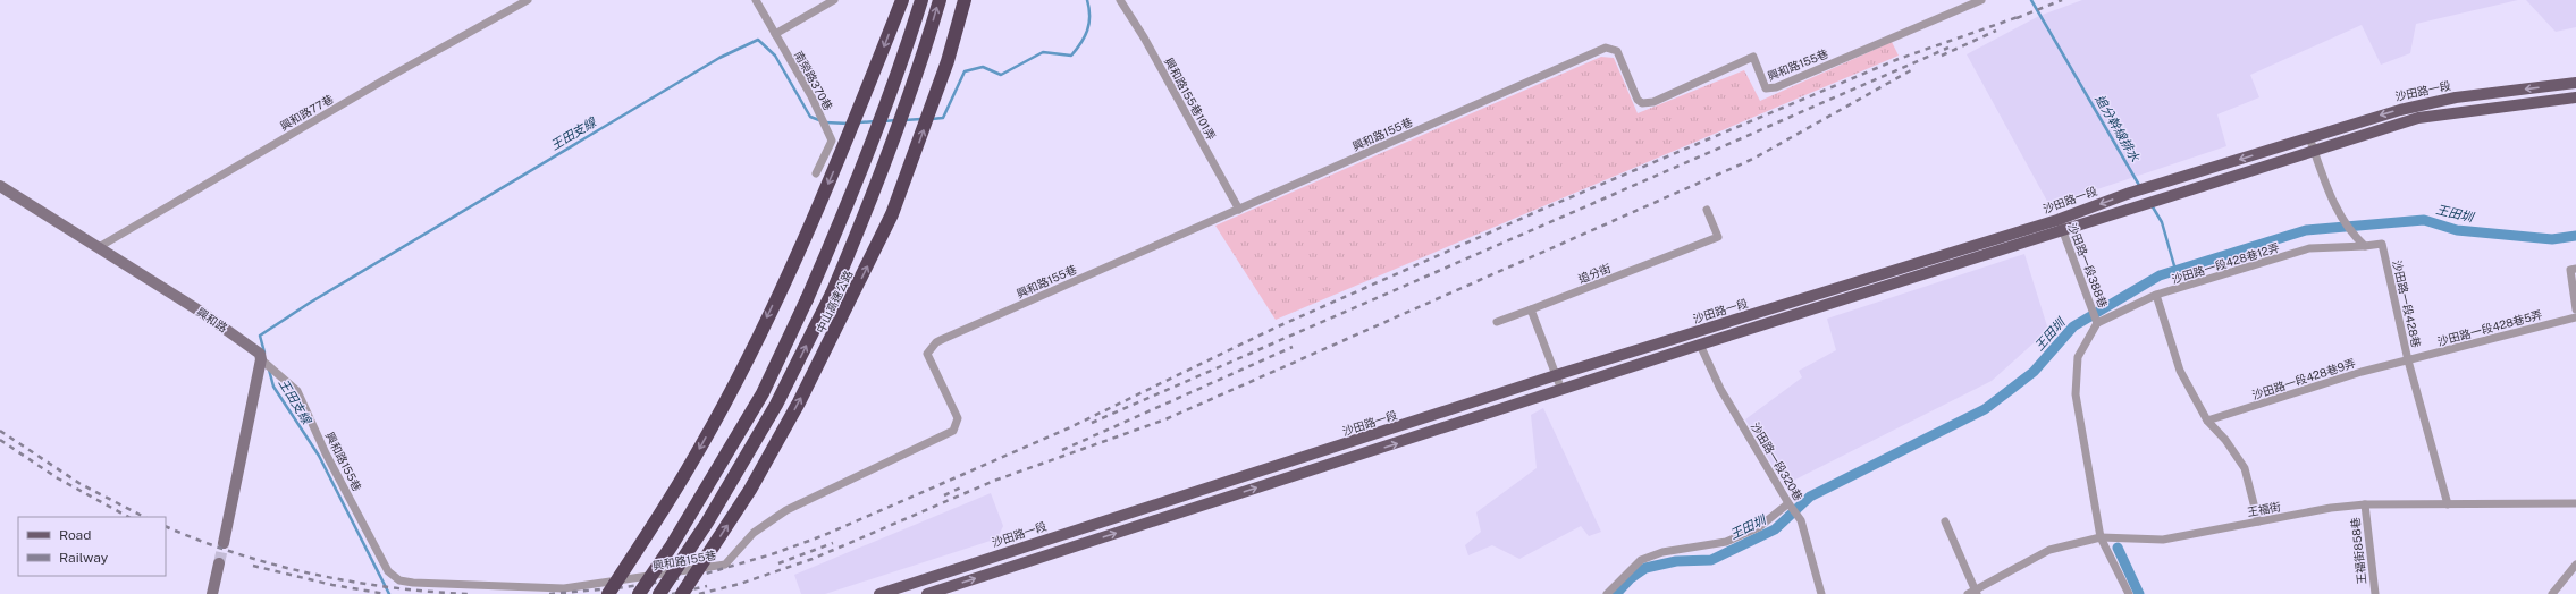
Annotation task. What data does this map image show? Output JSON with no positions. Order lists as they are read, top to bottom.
{
  "streets": {
    "highway": ["中山高速公路"],
    "main road": ["沙田路一段"],
    "street": [
      "興和路155巷",
      "南榮路370巷",
      "興和路155巷101弄",
      "興和路77巷",
      "沙田路一段428巷12弄",
      "沙田路一段388巷",
      "追分街",
      "沙田路一段428巷",
      "興和路",
      "沙田路一段428巷5弄",
      "沙田路一段428巷9弄",
      "沙田路一段320巷",
      "王福街",
      "王福街858巷"
    ]
  },
  "crossings": [
    ["興和路155巷", "興和路155巷101弄"],
    ["興和路155巷", "興和路"],
    ["沙田路一段", "沙田路一段388巷"],
    ["興和路77巷", "興和路"],
    ["沙田路一段428巷12弄", "沙田路一段388巷"],
    ["沙田路一段428巷12弄", "沙田路一段428巷"],
    ["沙田路一段388巷", "王福街"],
    ["沙田路一段428巷", "沙田路一段428巷5弄"],
    ["沙田路一段428巷", "沙田路一段428巷9弄"],
    ["沙田路一段428巷", "王福街"],
    ["沙田路一段428巷5弄", "沙田路一段428巷9弄"],
    ["王福街", "王福街858巷"]
  ],
  "water": ["追分幹線排水", "王田支線", "王田圳"],
  "legend": ["Road", "Railway"]
}
